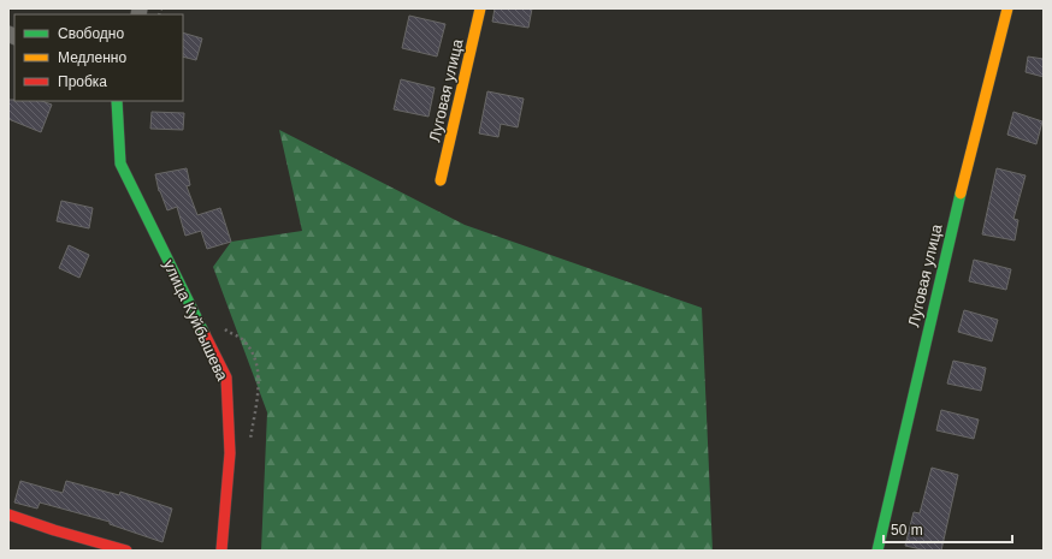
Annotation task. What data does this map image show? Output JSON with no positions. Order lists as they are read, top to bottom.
{
  "streets": {
    "street": ["Луговая улица", "улица Куйбышева"]
  },
  "legend": ["Свободно", "Медленно", "Пробка"],
  "scale_bar": "50 m"
}
